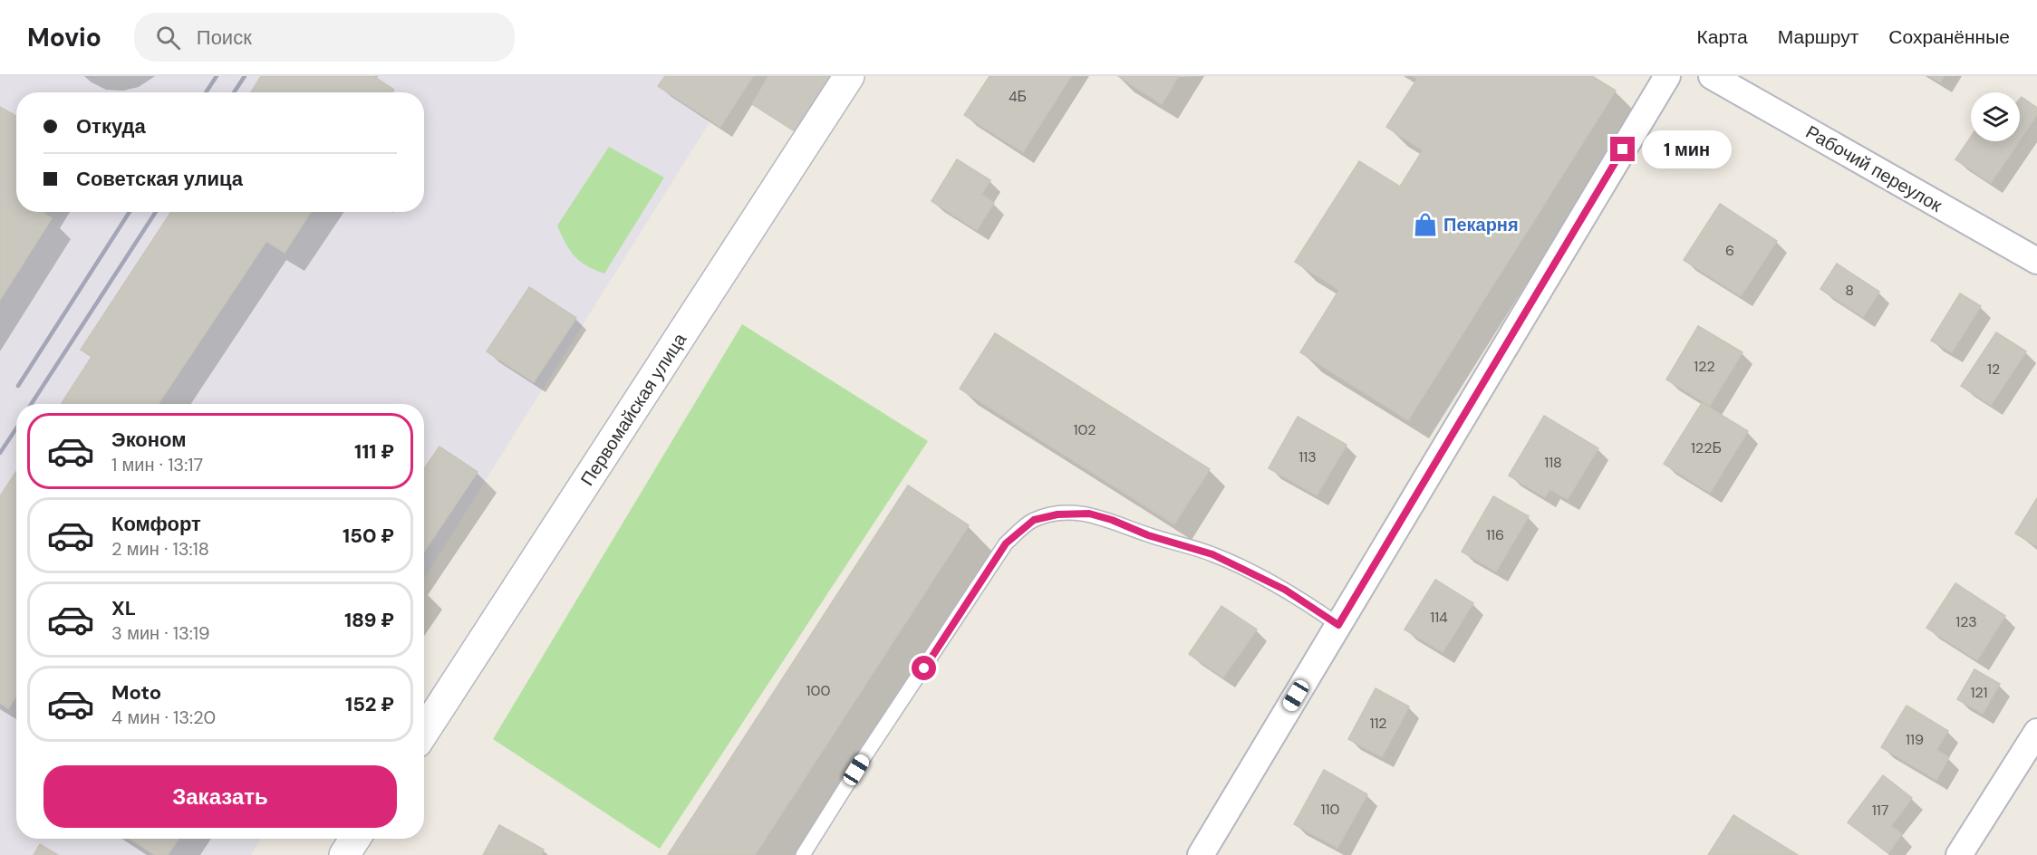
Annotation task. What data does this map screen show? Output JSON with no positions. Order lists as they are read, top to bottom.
{
  "streets": {
    "main road": ["Первомайская улица"],
    "street": ["Рабочий переулок"]
  },
  "places": {
    "shop": ["Пекарня"]
  },
  "house_numbers": [
    "4Б",
    "6",
    "8",
    "122",
    "12",
    "102",
    "122Б",
    "113",
    "118",
    "116",
    "114",
    "123",
    "100",
    "121",
    "112",
    "119",
    "110",
    "117"
  ],
  "page": {
    "header": "Movio",
    "search": "Поиск",
    "nav": ["Карта", "Маршрут", "Сохранённые"],
    "banner": ["Откуда", "Советская улица"],
    "bubble": "1 мин",
    "list": [
      {
        "name": "Эконом",
        "note": "1 мин · 13:17",
        "value": "111 ₽"
      },
      {
        "name": "Комфорт",
        "note": "2 мин · 13:18",
        "value": "150 ₽"
      },
      {
        "name": "XL",
        "note": "3 мин · 13:19",
        "value": "189 ₽"
      },
      {
        "name": "Moto",
        "note": "4 мин · 13:20",
        "value": "152 ₽"
      }
    ],
    "buttons": "Заказать"
  }
}
